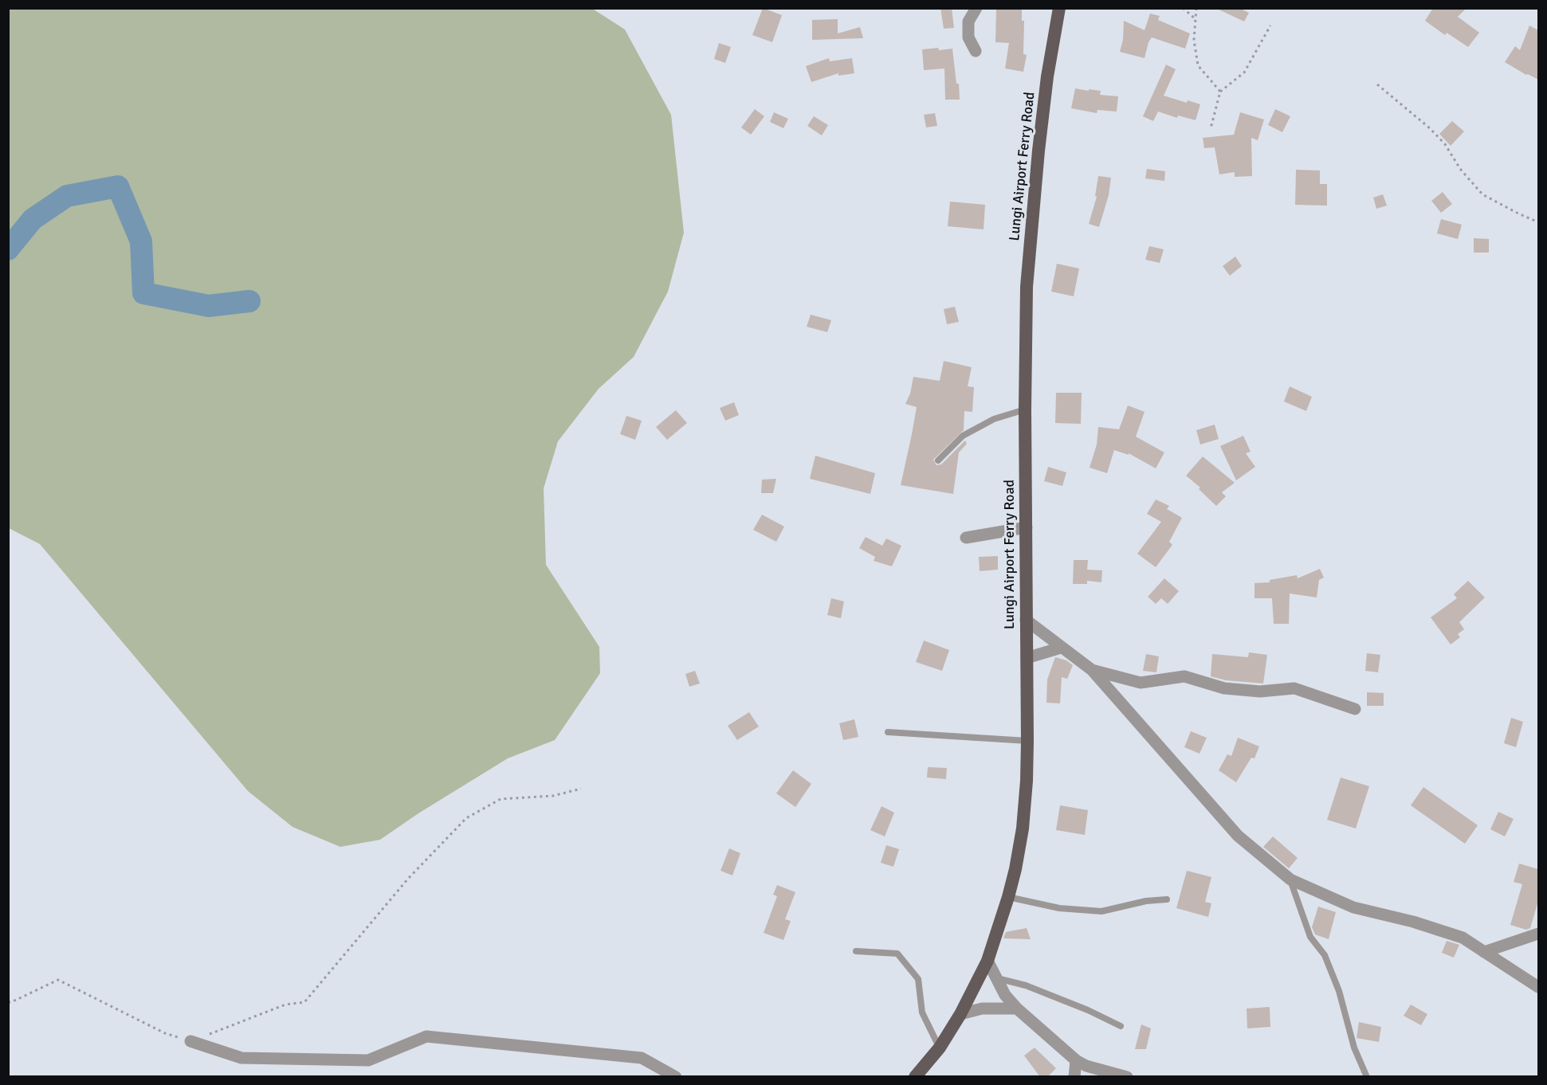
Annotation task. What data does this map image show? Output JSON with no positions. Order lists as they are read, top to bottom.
{
  "streets": {
    "main road": ["Lungi Airport Ferry Road"]
  }
}
